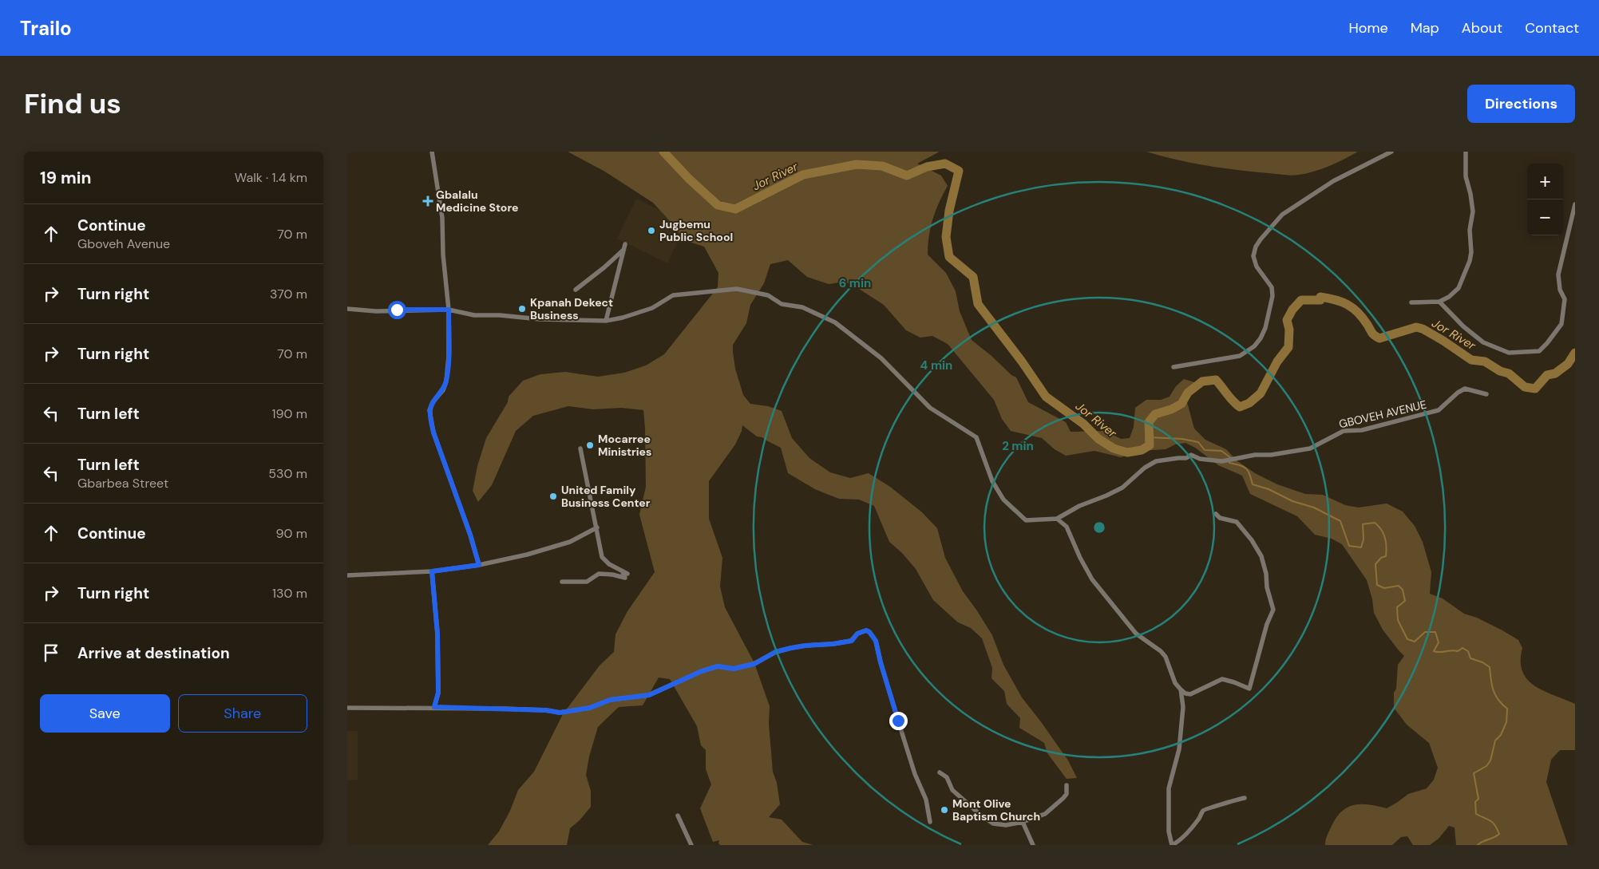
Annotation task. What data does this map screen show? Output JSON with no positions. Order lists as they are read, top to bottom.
{
  "streets": {
    "street": ["GBOVEH AVENUE"]
  },
  "water": ["Jor River"],
  "places": {
    "health": ["Gbalalu Medicine Store"],
    "other": [
      "Jugbemu Public School",
      "Kpanah Dekect Business",
      "Mocarree Ministries",
      "United Family Business Center",
      "Mont Olive Baptism Church"
    ]
  },
  "page": {
    "header": "Trailo",
    "nav": [
      "Home",
      "Map",
      "About",
      "Contact"
    ],
    "buttons": [
      "Directions",
      ["Save", "Share"]
    ],
    "title": "Find us",
    "heading": ["19 min", "Walk · 1.4 km"],
    "map_buttons": ["+", "−"],
    "list": [
      ["Continue", "Gboveh Avenue", "70 m"],
      ["Turn right", "370 m"],
      ["Turn right", "70 m"],
      ["Turn left", "190 m"],
      ["Turn left", "Gbarbea Street", "530 m"],
      ["Continue", "90 m"],
      ["Turn right", "130 m"],
      "Arrive at destination"
    ]
  },
  "rings": ["6 min", "4 min", "2 min"]
}
